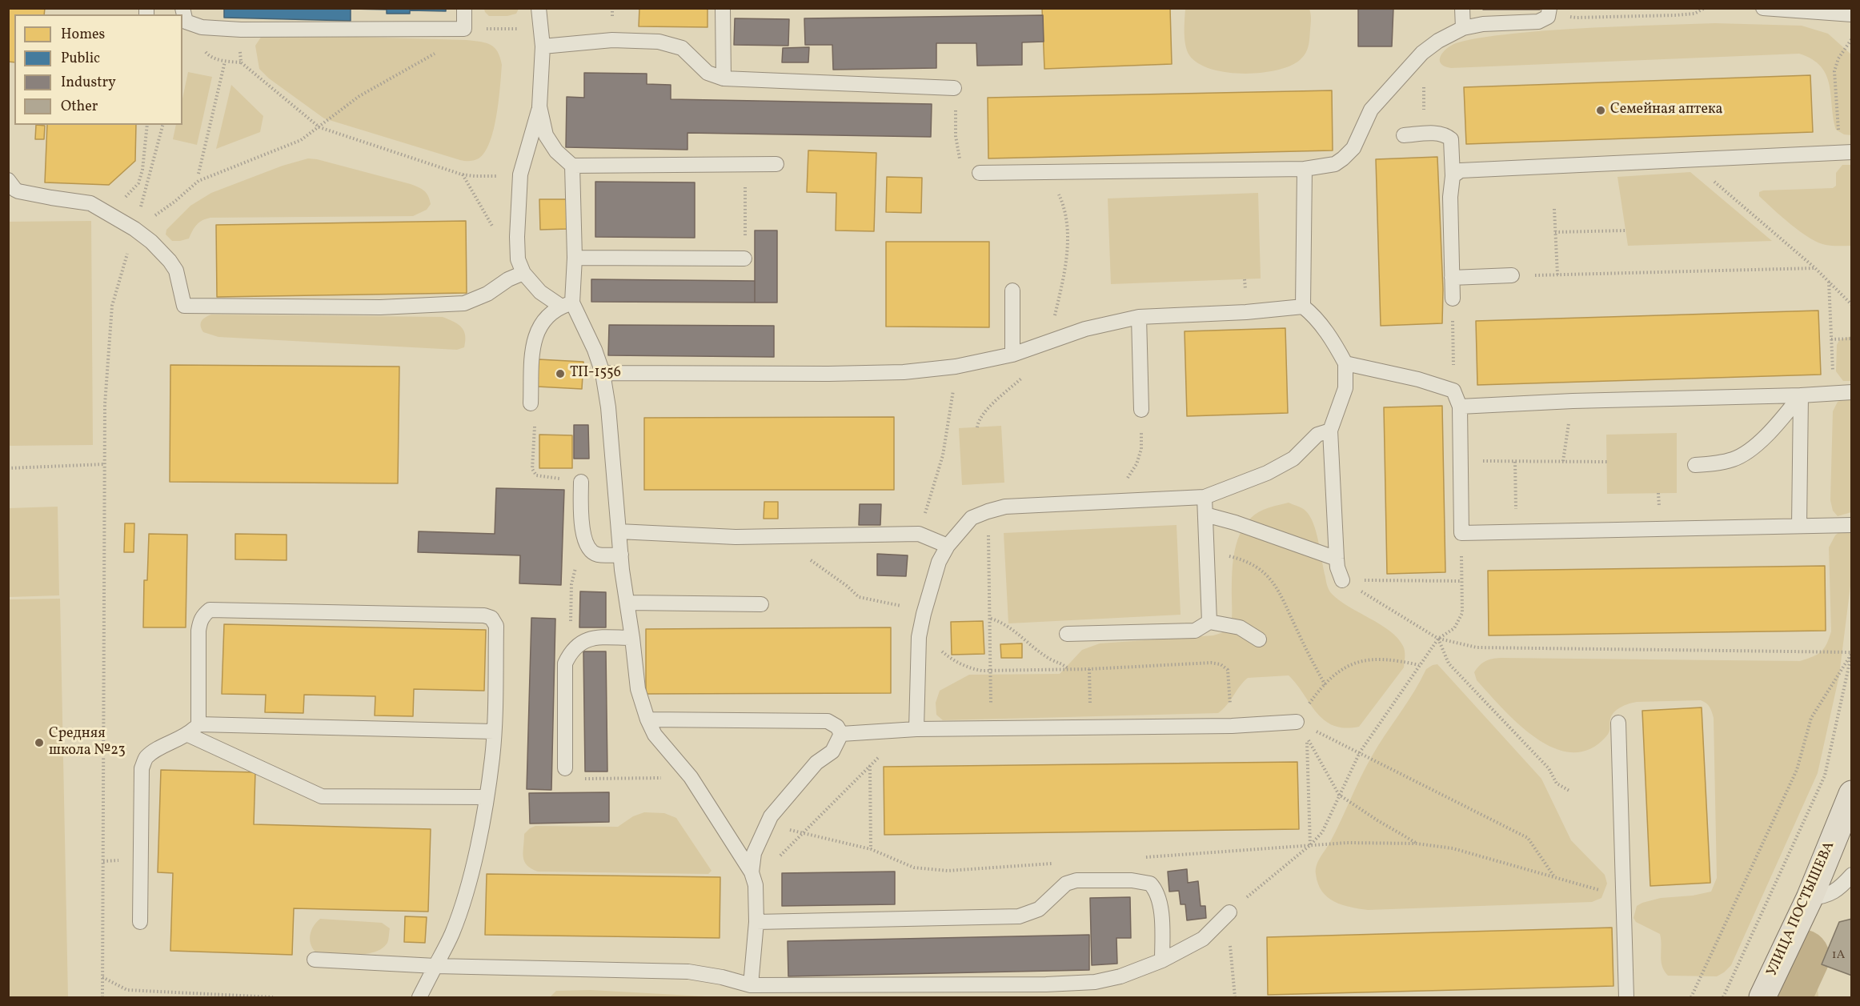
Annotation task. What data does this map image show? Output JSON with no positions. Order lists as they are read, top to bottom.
{
  "streets": {
    "main road": ["УЛИЦА ПОСТЫШЕВА"]
  },
  "places": ["Семейная аптека", "ТП-1556", "Средняя школа №23"],
  "house_numbers": ["1А"],
  "legend": [
    "Homes",
    "Public",
    "Industry",
    "Other"
  ]
}
